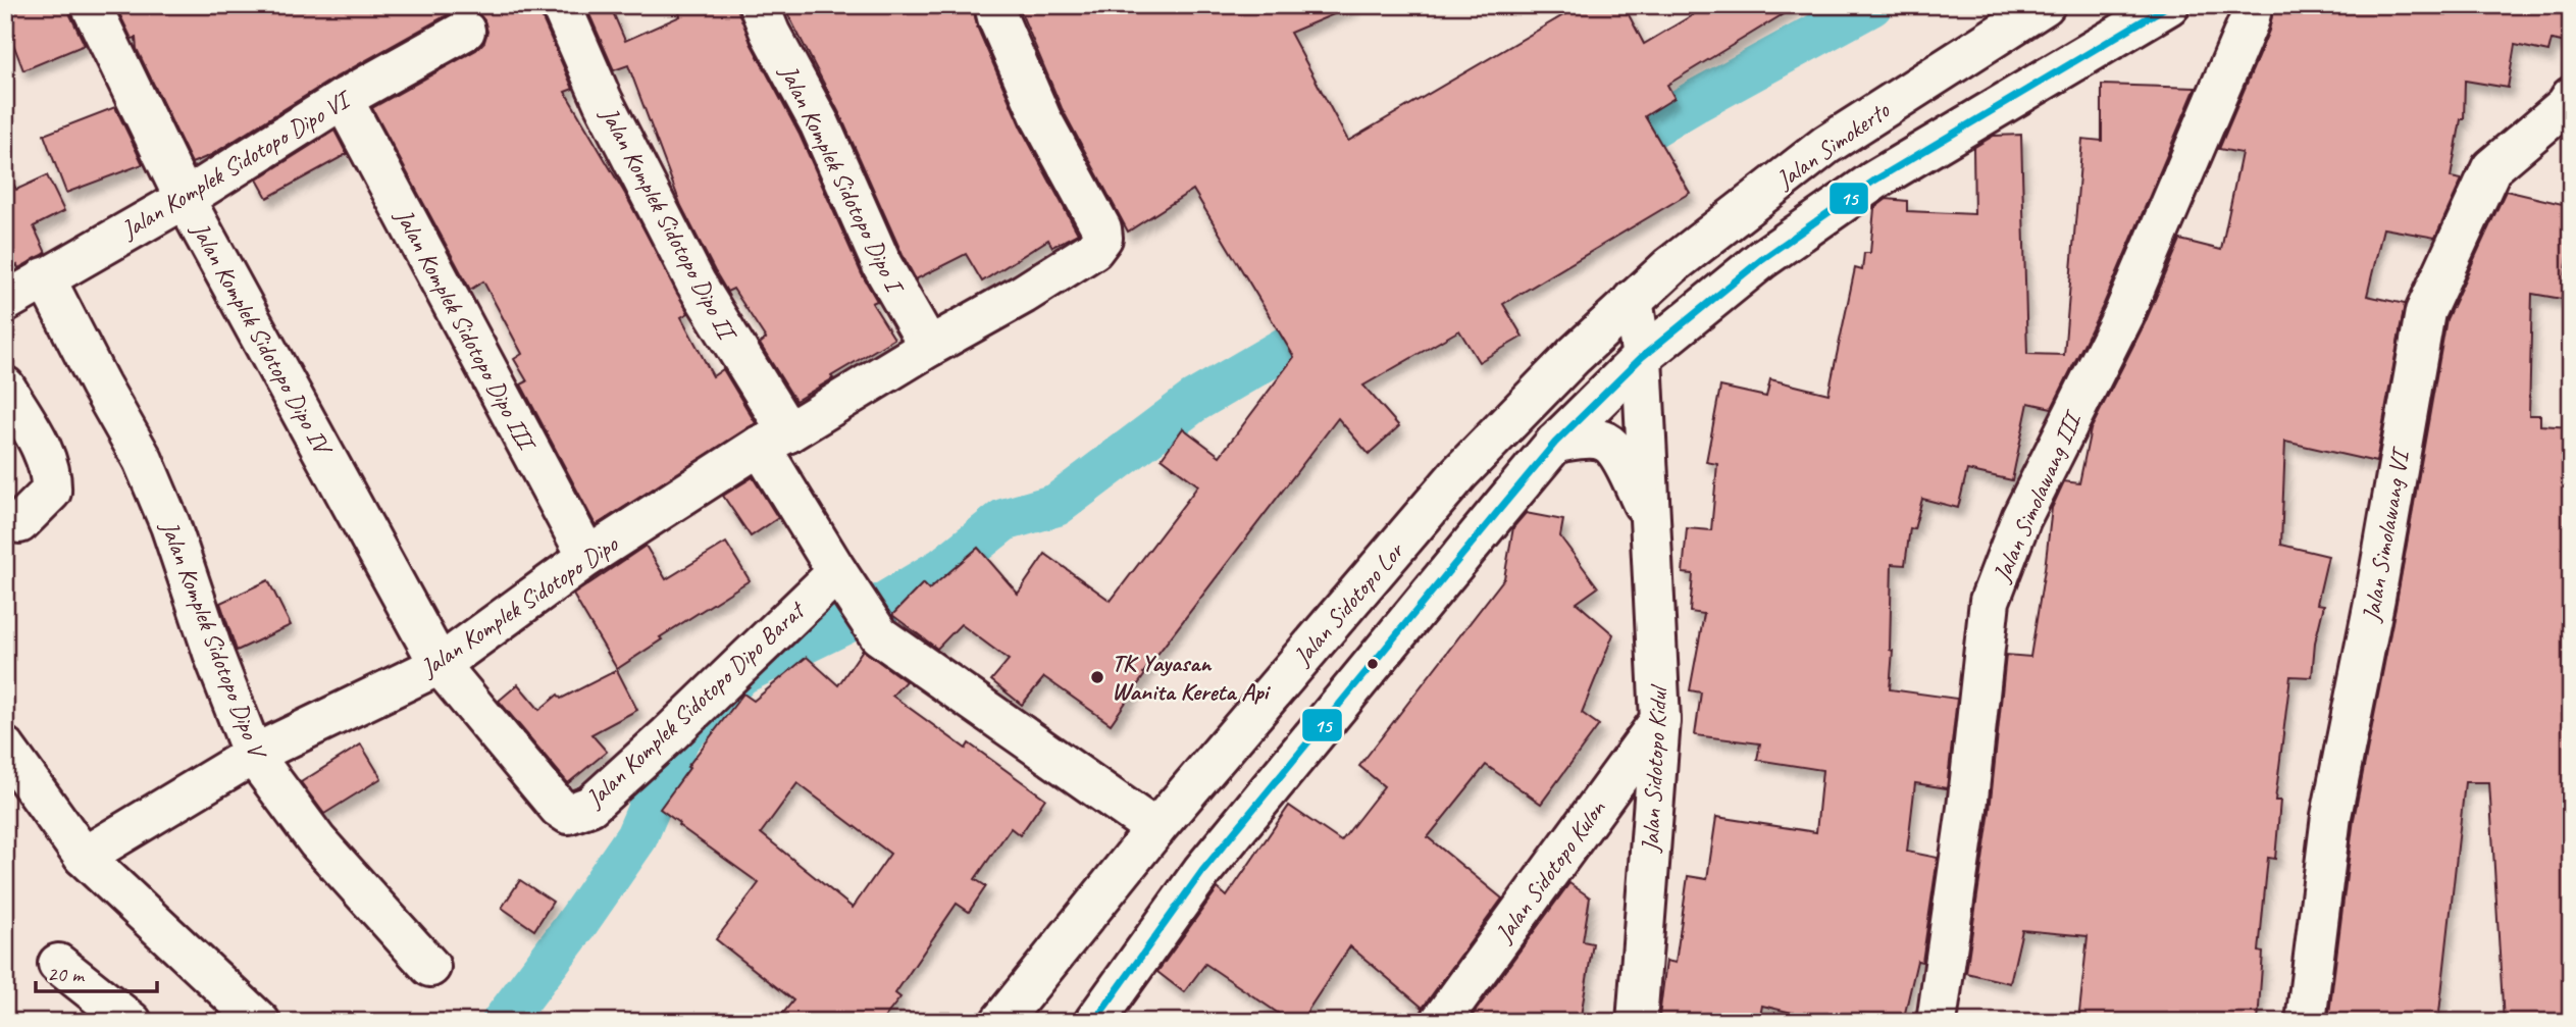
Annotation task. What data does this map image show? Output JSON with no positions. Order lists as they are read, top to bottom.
{
  "streets": {
    "main road": [
      "Jalan Simokerto",
      "Jalan Komplek Sidotopo Dipo VI",
      "Jalan Komplek Sidotopo Dipo I",
      "Jalan Komplek Sidotopo Dipo II",
      "Jalan Komplek Sidotopo Dipo III",
      "Jalan Komplek Sidotopo Dipo IV",
      "Jalan Simolawang III",
      "Jalan Simolawang VI",
      "Jalan Sidotopo Lor",
      "Jalan Komplek Sidotopo Dipo",
      "Jalan Komplek Sidotopo Dipo V",
      "Jalan Komplek Sidotopo Dipo Barat",
      "Jalan Sidotopo Kidul",
      "Jalan Sidotopo Kulon"
    ]
  },
  "crossings": [
    ["Jalan Simokerto", "Jalan Sidotopo Lor"],
    ["Jalan Simokerto", "Jalan Sidotopo Kidul"],
    ["Jalan Komplek Sidotopo Dipo VI", "Jalan Komplek Sidotopo Dipo III"],
    ["Jalan Komplek Sidotopo Dipo VI", "Jalan Komplek Sidotopo Dipo IV"],
    ["Jalan Komplek Sidotopo Dipo VI", "Jalan Komplek Sidotopo Dipo V"],
    ["Jalan Komplek Sidotopo Dipo I", "Jalan Komplek Sidotopo Dipo"],
    ["Jalan Komplek Sidotopo Dipo II", "Jalan Komplek Sidotopo Dipo"],
    ["Jalan Komplek Sidotopo Dipo III", "Jalan Komplek Sidotopo Dipo"],
    ["Jalan Komplek Sidotopo Dipo IV", "Jalan Komplek Sidotopo Dipo"],
    ["Jalan Komplek Sidotopo Dipo IV", "Jalan Komplek Sidotopo Dipo Barat"],
    ["Jalan Sidotopo Lor", "Jalan Sidotopo Kidul"],
    ["Jalan Komplek Sidotopo Dipo", "Jalan Komplek Sidotopo Dipo V"],
    ["Jalan Komplek Sidotopo Dipo", "Jalan Komplek Sidotopo Dipo Barat"],
    ["Jalan Sidotopo Kidul", "Jalan Sidotopo Kulon"]
  ],
  "places": ["TK Yayasan Wanita Kereta Api"],
  "lines": ["transit line 15"],
  "scale_bar": "20 m"
}
